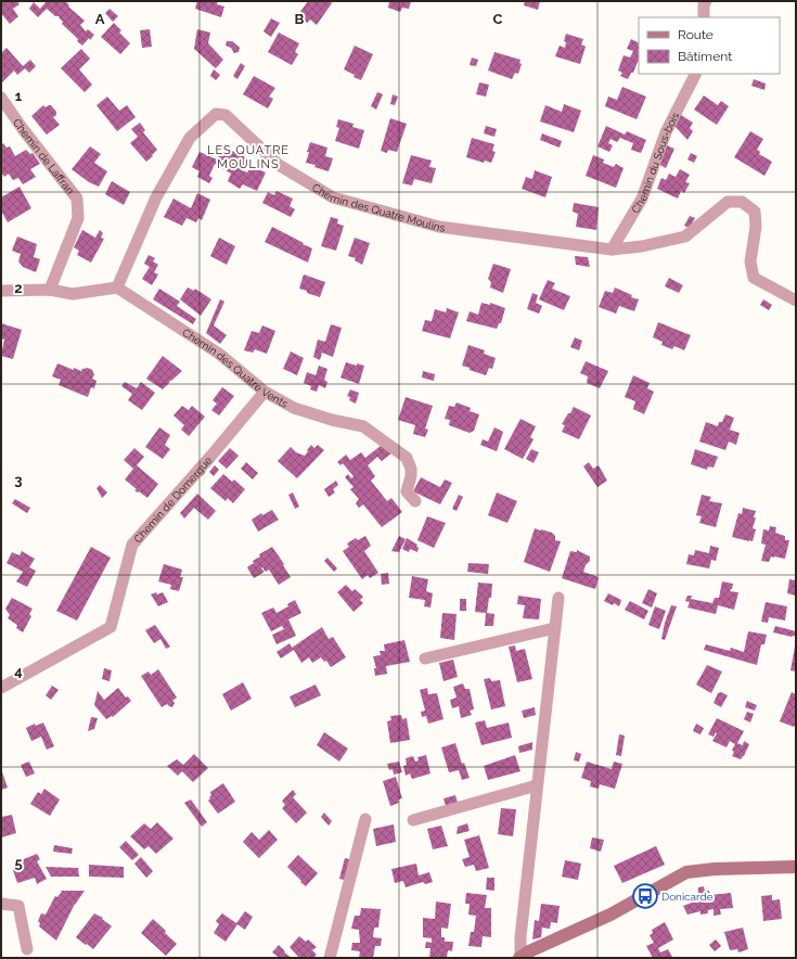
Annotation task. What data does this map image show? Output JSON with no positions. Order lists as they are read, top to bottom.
{
  "streets": {
    "street": [
      "Chemin de Laffran",
      "Chemin du Sous-bois",
      "Chemin des Quatre Moulins",
      "Chemin des Quatre Vents",
      "Chemin de Domergue"
    ]
  },
  "crossings": [
    ["Chemin du Sous-bois", "Chemin des Quatre Moulins"],
    ["Chemin des Quatre Moulins", "Chemin des Quatre Vents"],
    ["Chemin des Quatre Vents", "Chemin de Domergue"]
  ],
  "districts": ["LES QUATRE MOULINS"],
  "places": {
    "bus stop": ["Donicarde"]
  },
  "legend": ["Route", "Bâtiment"],
  "grid": {
    "columns": ["A", "B", "C"],
    "rows": [
      "1",
      "2",
      "3",
      "4",
      "5"
    ]
  }
}
